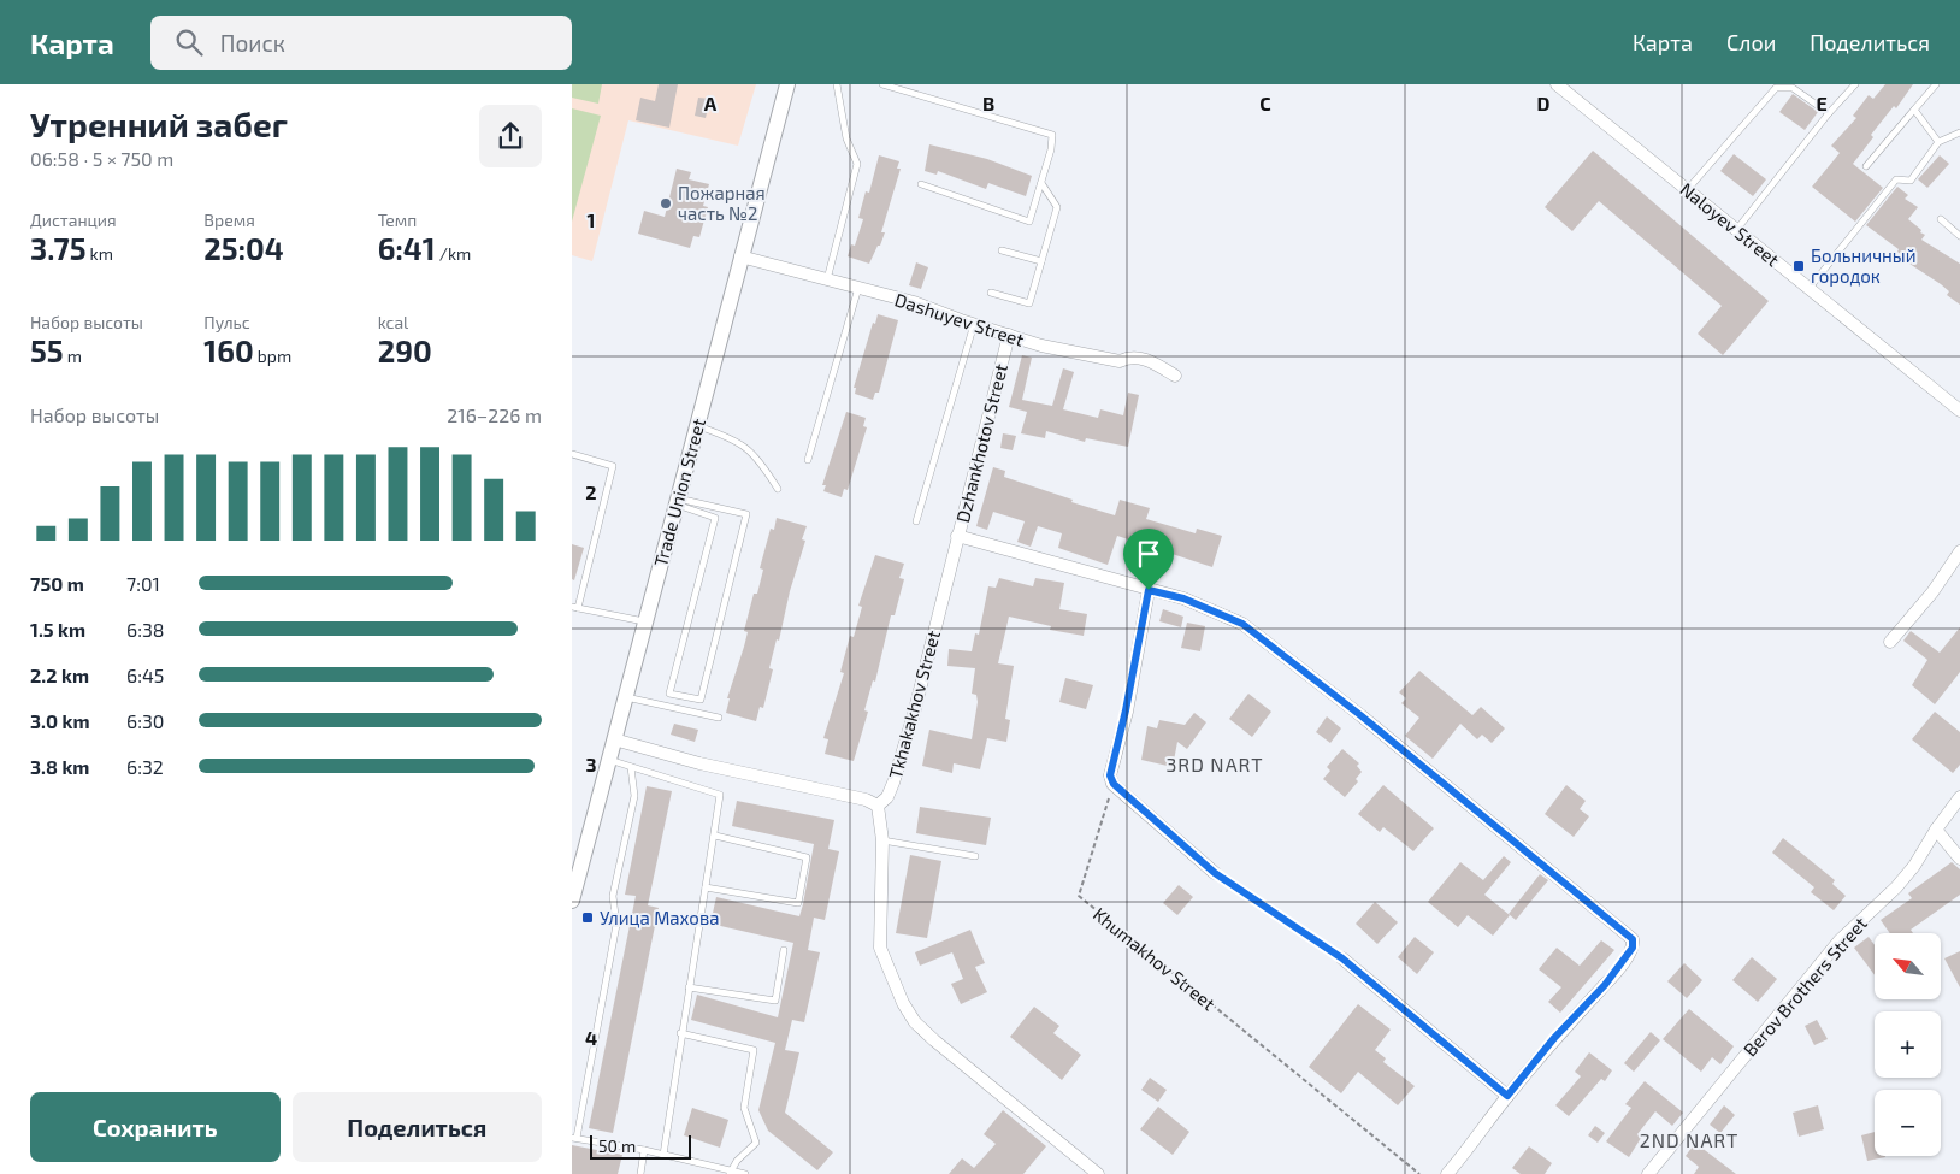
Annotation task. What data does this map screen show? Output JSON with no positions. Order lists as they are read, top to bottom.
{
  "streets": {
    "street": [
      "Naloyev Street",
      "Dashuyev Street",
      "Dzhankhotov Street",
      "Trade Union Street",
      "Tkhakakhov Street",
      "Berov Brothers Street"
    ],
    "path": ["Khumakhov Street"]
  },
  "crossings": [
    ["Dashuyev Street", "Dzhankhotov Street"],
    ["Dashuyev Street", "Trade Union Street"],
    ["Dzhankhotov Street", "Tkhakakhov Street"]
  ],
  "districts": ["3RD NART", "2ND NART"],
  "places": {
    "other": ["Пожарная часть №2"],
    "transit": ["Больничный городок", "Улица Махова"]
  },
  "scale_bar": "50 m",
  "north": "top left",
  "page": {
    "header": "Карта",
    "search": "Поиск",
    "nav": ["Карта", "Слои", "Поделиться"],
    "heading": ["Утренний забег", "06:58 · 5 × 750 m"],
    "stats": [
      ["Дистанция", "3.75 km"],
      ["Время", "25:04"],
      ["Темп", "6:41 /km"],
      ["Набор высоты", "55 m"],
      ["Пульс", "160 bpm"],
      ["kcal", "290"]
    ],
    "chart": ["Набор высоты", "216–226 m"],
    "list": [
      {
        "name": "750 m",
        "note": "7:01"
      },
      {
        "name": "1.5 km",
        "note": "6:38"
      },
      {
        "name": "2.2 km",
        "note": "6:45"
      },
      {
        "name": "3.0 km",
        "note": "6:30"
      },
      {
        "name": "3.8 km",
        "note": "6:32"
      }
    ],
    "map_buttons": ["+", "−"],
    "buttons": ["Сохранить", "Поделиться"],
    "scale": "50 m"
  },
  "grid": {
    "columns": [
      "A",
      "B",
      "C",
      "D",
      "E"
    ],
    "rows": [
      "1",
      "2",
      "3",
      "4"
    ]
  }
}
